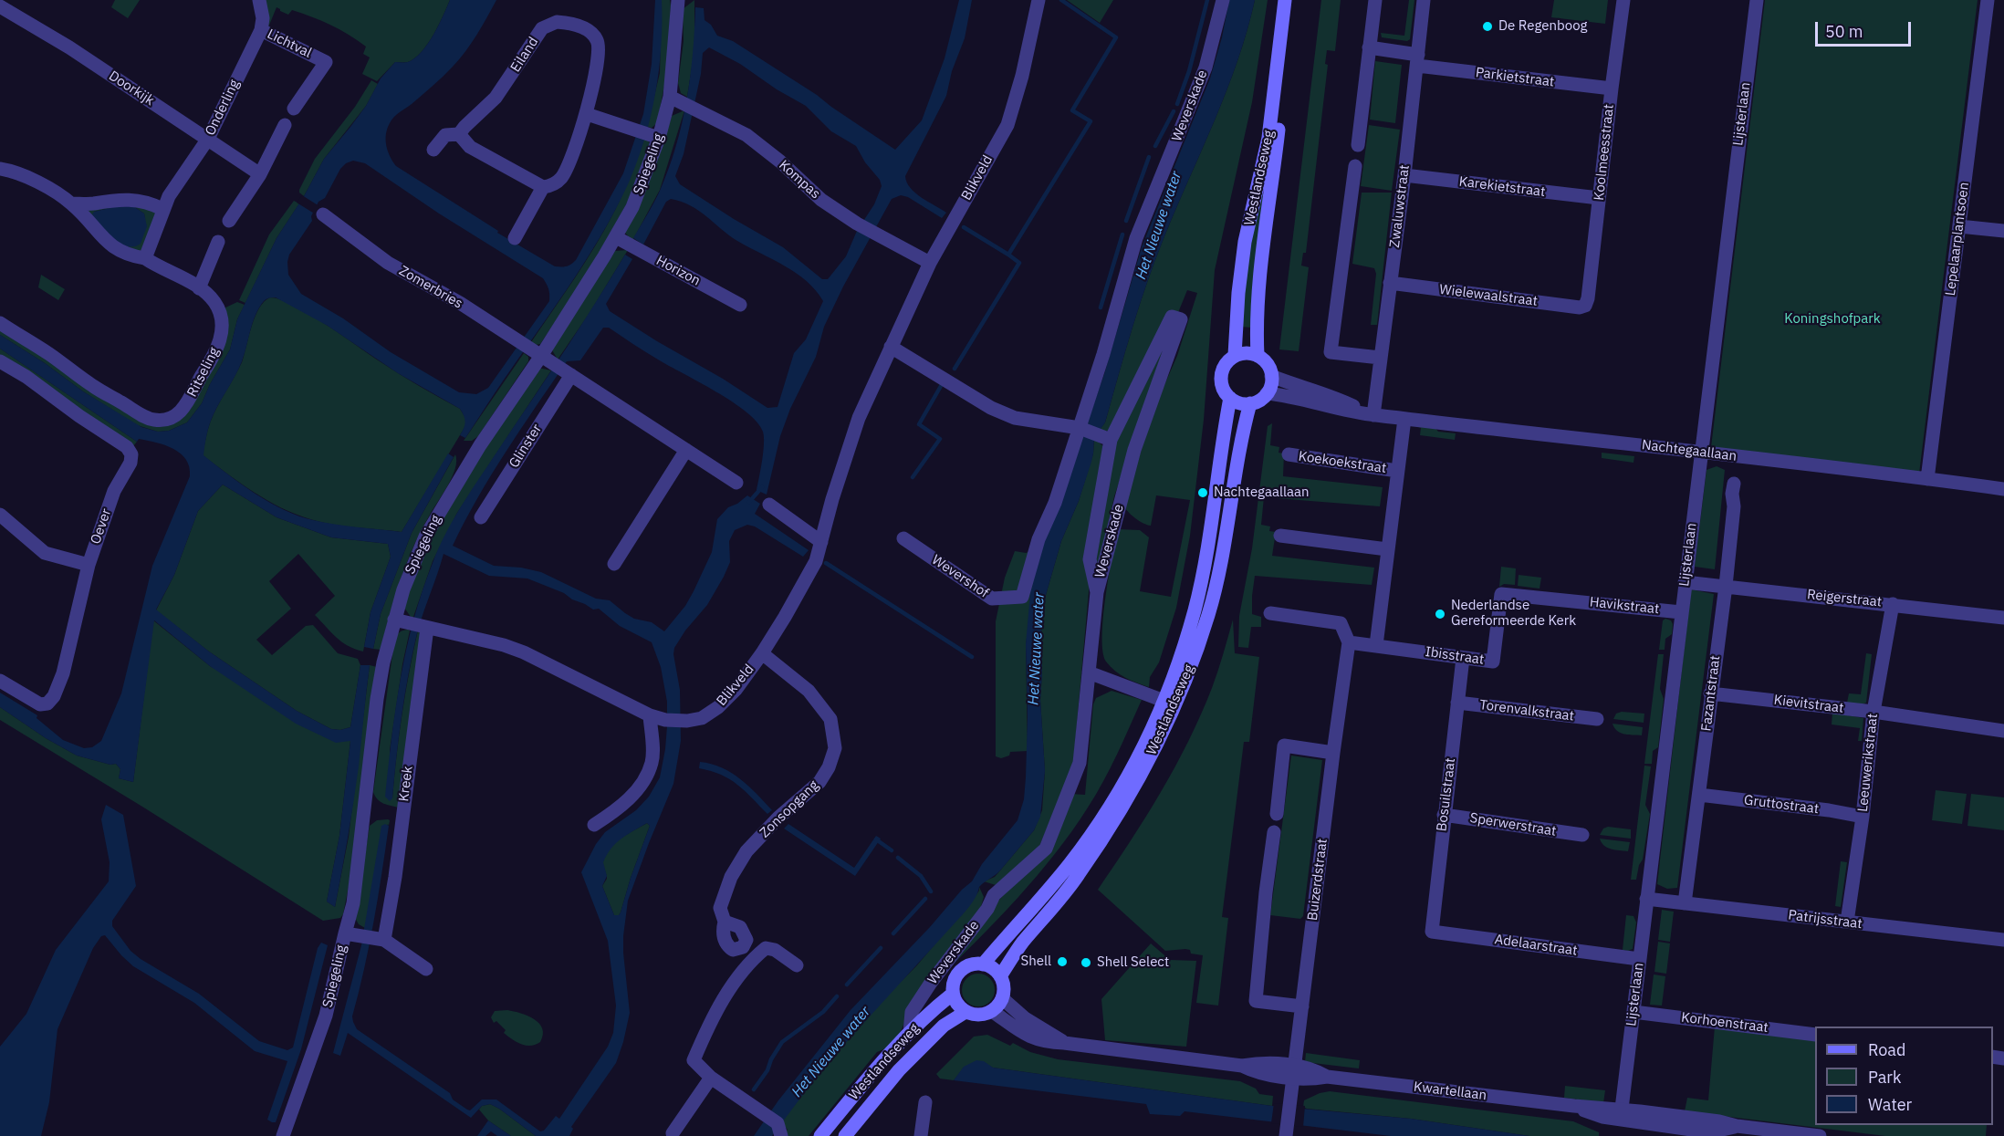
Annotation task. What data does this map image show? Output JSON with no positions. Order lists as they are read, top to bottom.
{
  "streets": {
    "main road": ["Westlandseweg"],
    "street": [
      "Lichtval",
      "Eiland",
      "Parkietstraat",
      "Doorkijk",
      "Weverskade",
      "Onderling",
      "Lijsterlaan",
      "Koolmeesstraat",
      "Spiegeling",
      "Blikveld",
      "Kompas",
      "Karekietstraat",
      "Zwaluwstraat",
      "Lepelaarplantsoen",
      "Horizon",
      "Zomerbries",
      "Wielewaalstraat",
      "Ritseling",
      "Glinster",
      "Nachtegaallaan",
      "Koekoekstraat",
      "Oever",
      "Wevershof",
      "Reigerstraat",
      "Havikstraat",
      "Ibisstraat",
      "Fazantstraat",
      "Kievitstraat",
      "Torenvalkstraat",
      "Leeuwerikstraat",
      "Kreek",
      "Bosuilstraat",
      "Gruttostraat",
      "Zonsopgang",
      "Sperwerstraat",
      "Buizerdstraat",
      "Patrijsstraat",
      "Adelaarstraat",
      "Korhoenstraat",
      "Kwartellaan"
    ]
  },
  "crossings": [
    ["Lichtval", "Onderling"],
    ["Parkietstraat", "Koolmeesstraat"],
    ["Parkietstraat", "Zwaluwstraat"],
    ["Doorkijk", "Onderling"],
    ["Weverskade", "Westlandseweg"],
    ["Weverskade", "Wevershof"],
    ["Onderling", "Ritseling"],
    ["Lijsterlaan", "Nachtegaallaan"],
    ["Lijsterlaan", "Reigerstraat"],
    ["Lijsterlaan", "Havikstraat"],
    ["Lijsterlaan", "Patrijsstraat"],
    ["Lijsterlaan", "Adelaarstraat"],
    ["Lijsterlaan", "Korhoenstraat"],
    ["Lijsterlaan", "Kwartellaan"],
    ["Koolmeesstraat", "Karekietstraat"],
    ["Koolmeesstraat", "Wielewaalstraat"],
    ["Spiegeling", "Blikveld"],
    ["Spiegeling", "Kompas"],
    ["Spiegeling", "Horizon"],
    ["Spiegeling", "Zomerbries"],
    ["Blikveld", "Kompas"],
    ["Blikveld", "Kreek"],
    ["Blikveld", "Zonsopgang"],
    ["Westlandseweg", "Nachtegaallaan"],
    ["Westlandseweg", "Kwartellaan"],
    ["Karekietstraat", "Zwaluwstraat"],
    ["Zwaluwstraat", "Wielewaalstraat"],
    ["Zwaluwstraat", "Nachtegaallaan"],
    ["Lepelaarplantsoen", "Nachtegaallaan"],
    ["Nachtegaallaan", "Koekoekstraat"],
    ["Koekoekstraat", "Ibisstraat"],
    ["Reigerstraat", "Fazantstraat"],
    ["Reigerstraat", "Leeuwerikstraat"],
    ["Havikstraat", "Ibisstraat"],
    ["Ibisstraat", "Bosuilstraat"],
    ["Ibisstraat", "Buizerdstraat"],
    ["Fazantstraat", "Kievitstraat"],
    ["Fazantstraat", "Gruttostraat"],
    ["Fazantstraat", "Patrijsstraat"],
    ["Kievitstraat", "Leeuwerikstraat"],
    ["Torenvalkstraat", "Bosuilstraat"],
    ["Leeuwerikstraat", "Gruttostraat"],
    ["Leeuwerikstraat", "Patrijsstraat"],
    ["Bosuilstraat", "Sperwerstraat"],
    ["Bosuilstraat", "Adelaarstraat"],
    ["Buizerdstraat", "Kwartellaan"]
  ],
  "water": ["Het Nieuwe water"],
  "parks": ["Koningshofpark"],
  "places": [
    "De Regenboog",
    "Nachtegaallaan",
    "Nederlandse Gereformeerde Kerk",
    "Shell",
    "Shell Select"
  ],
  "legend": ["Road", "Park", "Water"],
  "scale_bar": "50 m"
}
